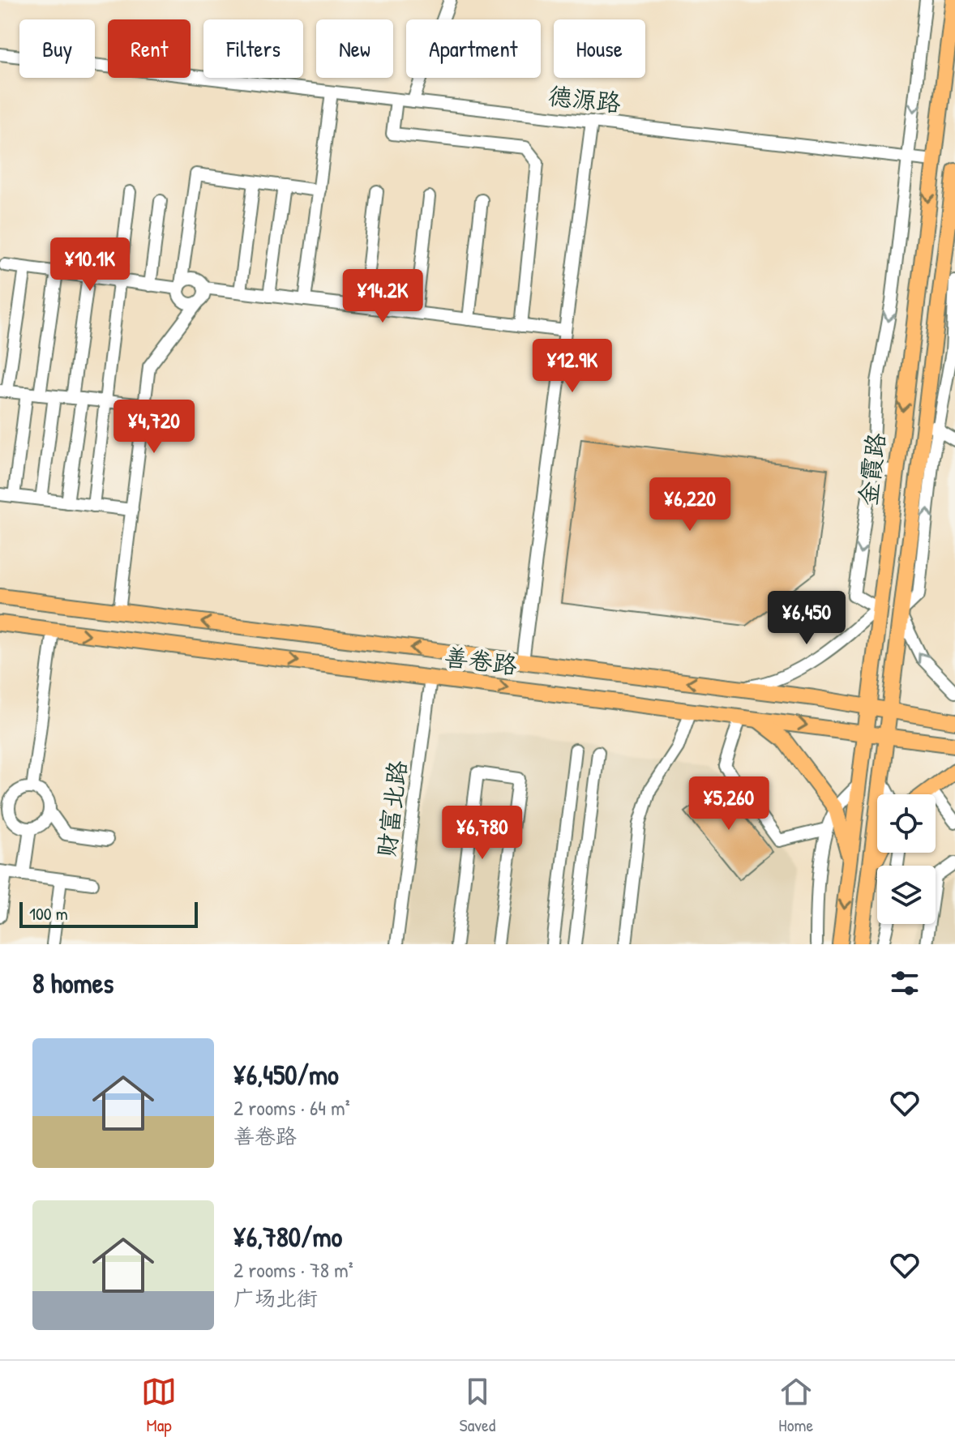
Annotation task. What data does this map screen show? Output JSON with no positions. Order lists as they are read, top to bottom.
{
  "streets": {
    "main road": ["金霞路", "善卷路"],
    "street": ["德源路", "财富北路"]
  },
  "crossings": [
    ["德源路", "金霞路"],
    ["金霞路", "善卷路"],
    ["善卷路", "财富北路"]
  ],
  "scale_bar": "100 m",
  "page": {
    "chip": [
      "Buy",
      "Rent",
      "Filters",
      "New",
      "Apartment",
      "House"
    ],
    "price": [
      "¥10.1K",
      "¥14.2K",
      "¥12.9K",
      "¥4,720",
      "¥6,220",
      "¥6,450",
      "¥5,260",
      "¥6,780"
    ],
    "scale": "100 m",
    "heading": "8 homes",
    "list": [
      {
        "name": "¥6,450/mo",
        "note": "2 rooms · 64 m² · 善卷路"
      },
      {
        "name": "¥6,780/mo",
        "note": "2 rooms · 78 m² · 广场北街"
      }
    ],
    "tabs": ["Map", "Saved", "Home"]
  }
}
